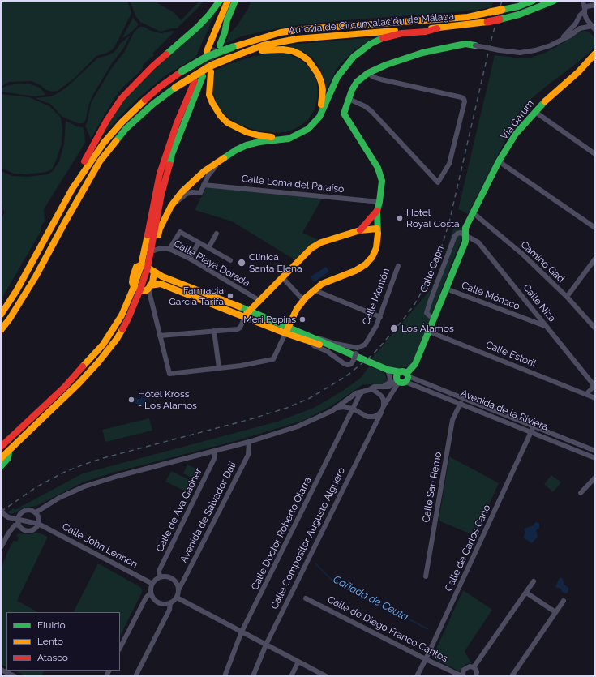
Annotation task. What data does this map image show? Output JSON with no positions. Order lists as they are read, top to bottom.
{
  "streets": {
    "main road": [
      "Autovía de Circunvalación de Málaga",
      "Vía Garum",
      "Calle Capri",
      "Avenida de la Riviera"
    ],
    "street": [
      "Calle Loma del Paraíso",
      "Camino Gad",
      "Calle Playa Dorada",
      "Calle Mónaco",
      "Calle Mentón",
      "Calle Niza",
      "Calle Estoril",
      "Calle San Remo",
      "Calle de Ava Gadner",
      "Avenida de Salvador Dalí",
      "Calle Doctor Roberto Olarra",
      "Calle Compositor Augusto Alguero",
      "Calle John Lennon",
      "Calle de Carlos Cano",
      "Calle de Diego Franco Cantos"
    ]
  },
  "crossings": [
    ["Vía Garum", "Camino Gad"],
    ["Vía Garum", "Calle Capri"],
    ["Camino Gad", "Calle Capri"],
    ["Calle Capri", "Calle Mónaco"],
    ["Calle Capri", "Calle Niza"],
    ["Calle Capri", "Calle Estoril"],
    ["Calle Capri", "Avenida de la Riviera"],
    ["Calle Capri", "Calle Compositor Augusto Alguero"],
    ["Calle Mónaco", "Calle Niza"],
    ["Avenida de la Riviera", "Calle San Remo"],
    ["Avenida de la Riviera", "Calle Compositor Augusto Alguero"],
    ["Avenida de la Riviera", "Calle de Carlos Cano"],
    ["Calle de Ava Gadner", "Avenida de Salvador Dalí"],
    ["Calle de Ava Gadner", "Calle John Lennon"],
    ["Avenida de Salvador Dalí", "Calle John Lennon"],
    ["Calle Doctor Roberto Olarra", "Calle Compositor Augusto Alguero"],
    ["Calle de Carlos Cano", "Calle de Diego Franco Cantos"]
  ],
  "water": ["Cañada de Ceuta"],
  "places": [
    "Hotel Royal Costa",
    "Clínica Santa Elena",
    "Farmacia García Tarifa",
    "Meri Popins",
    "Los Álamos",
    "Hotel Kross - Los Alamos"
  ],
  "legend": ["Fluido", "Lento", "Atasco"]
}
